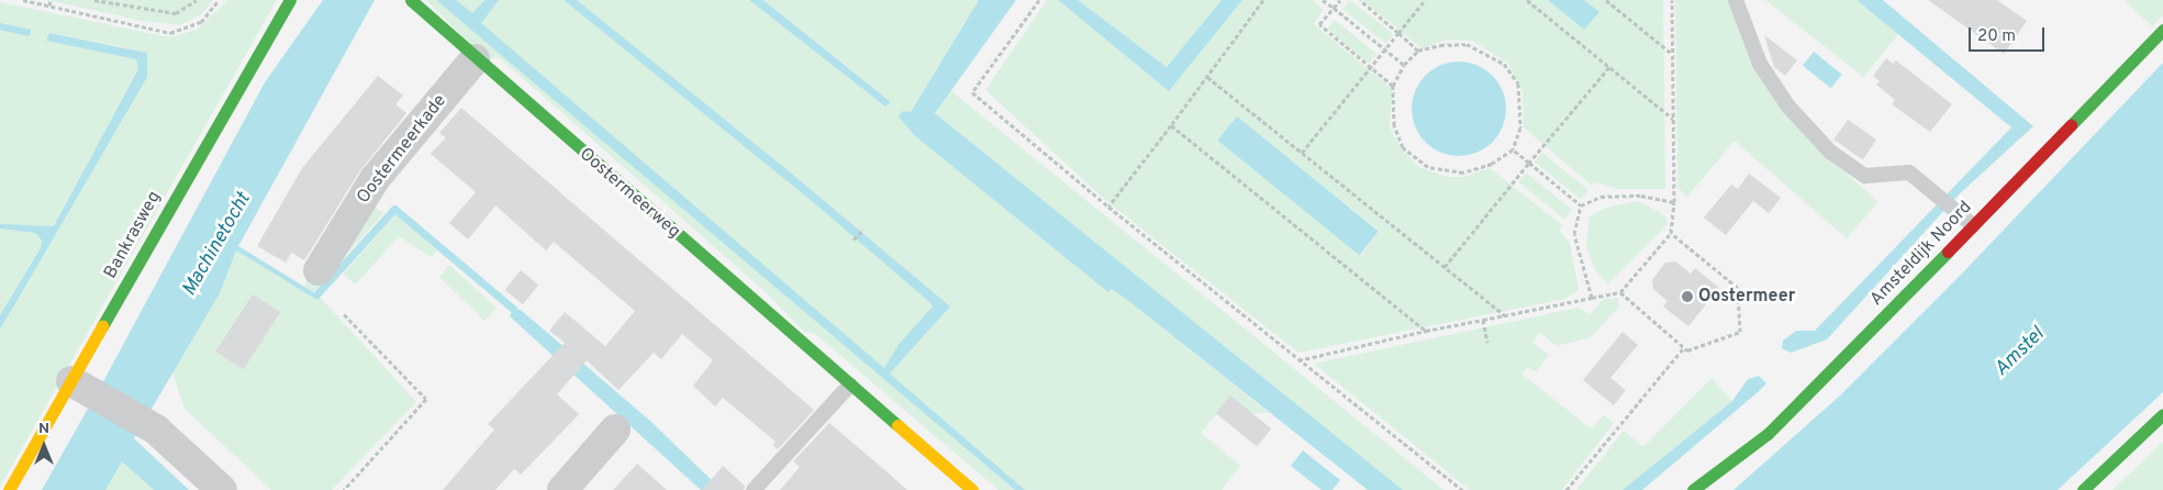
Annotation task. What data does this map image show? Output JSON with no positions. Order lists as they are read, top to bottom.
{
  "streets": {
    "street": [
      "Oostermeerkade",
      "Oostermeerweg",
      "Bankrasweg",
      "Amsteldijk Noord"
    ]
  },
  "crossings": [
    ["Oostermeerkade", "Oostermeerweg"]
  ],
  "water": ["Machinetocht", "Amstel"],
  "places": ["Oostermeer"],
  "scale_bar": "20 m",
  "north": "top"
}
